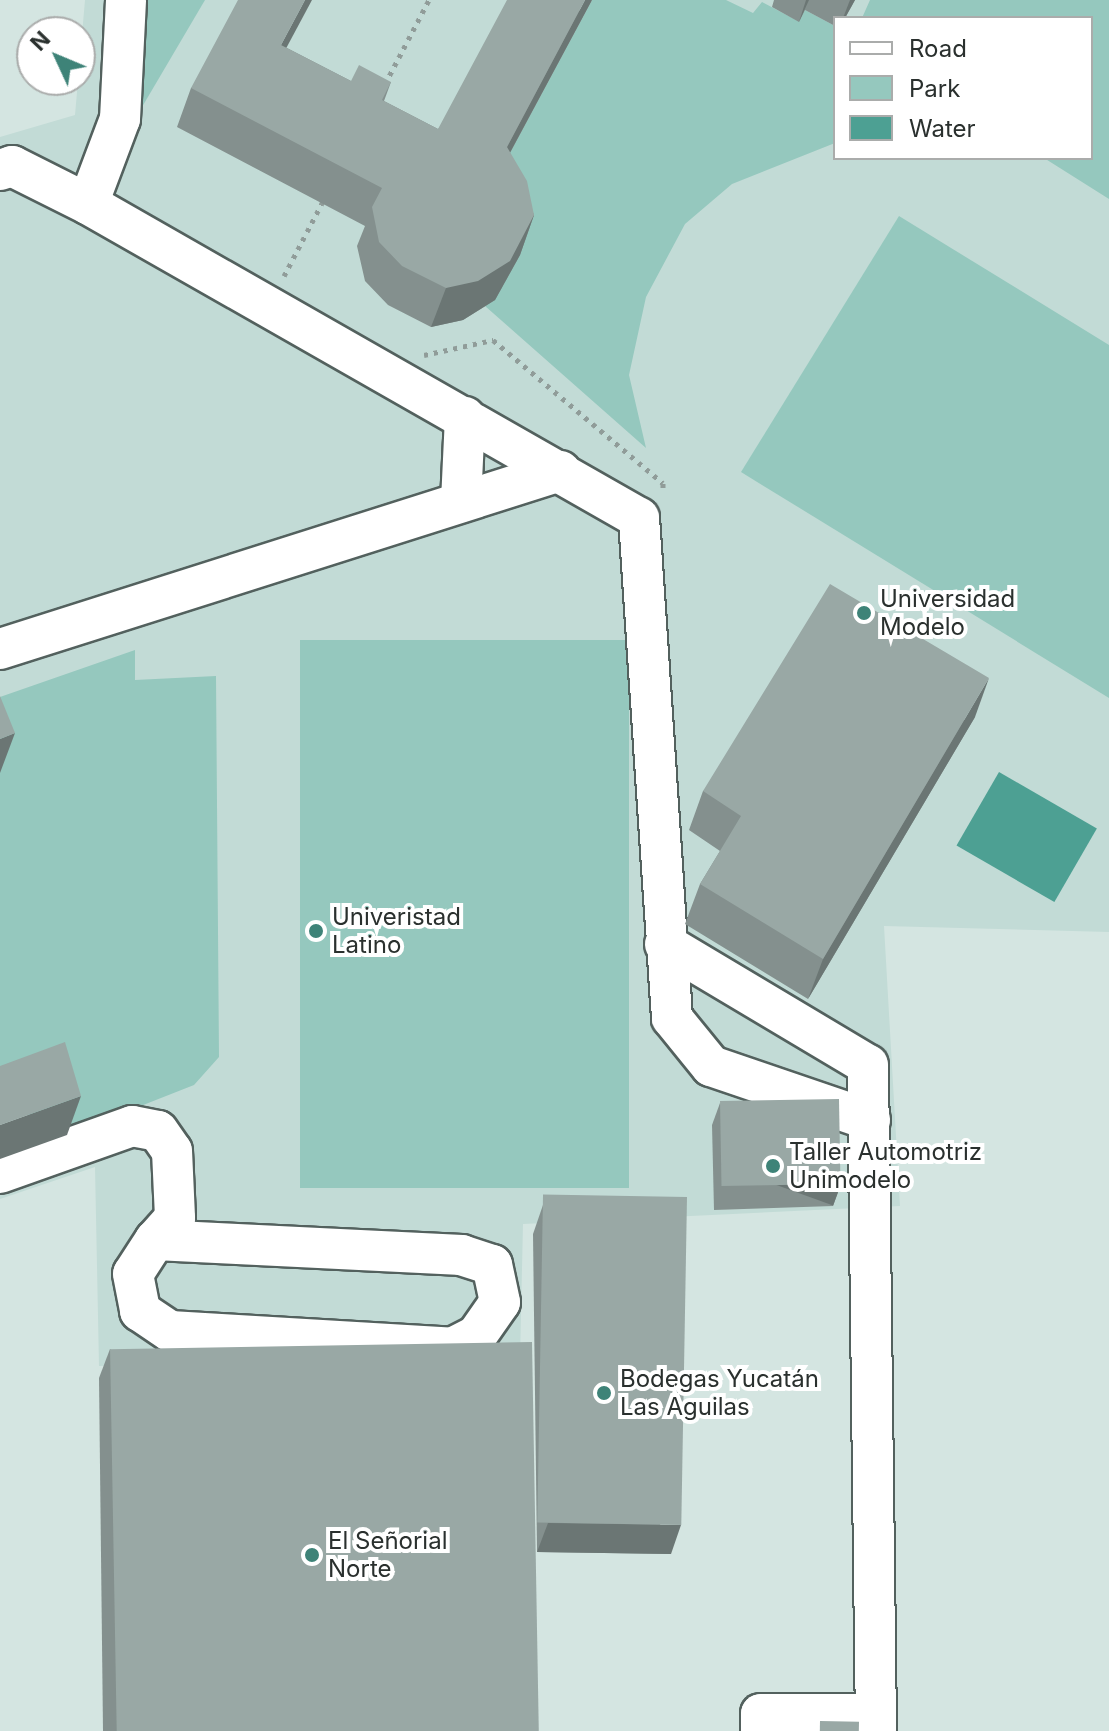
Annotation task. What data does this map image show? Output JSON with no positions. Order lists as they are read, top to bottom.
{
  "places": [
    "Universidad Modelo",
    "Univeristad Latino",
    "Taller Automotriz Unimodelo",
    "Bodegas Yucatán Las Aguilas",
    "El Señorial Norte"
  ],
  "legend": ["Road", "Park", "Water"],
  "north": "top left"
}
